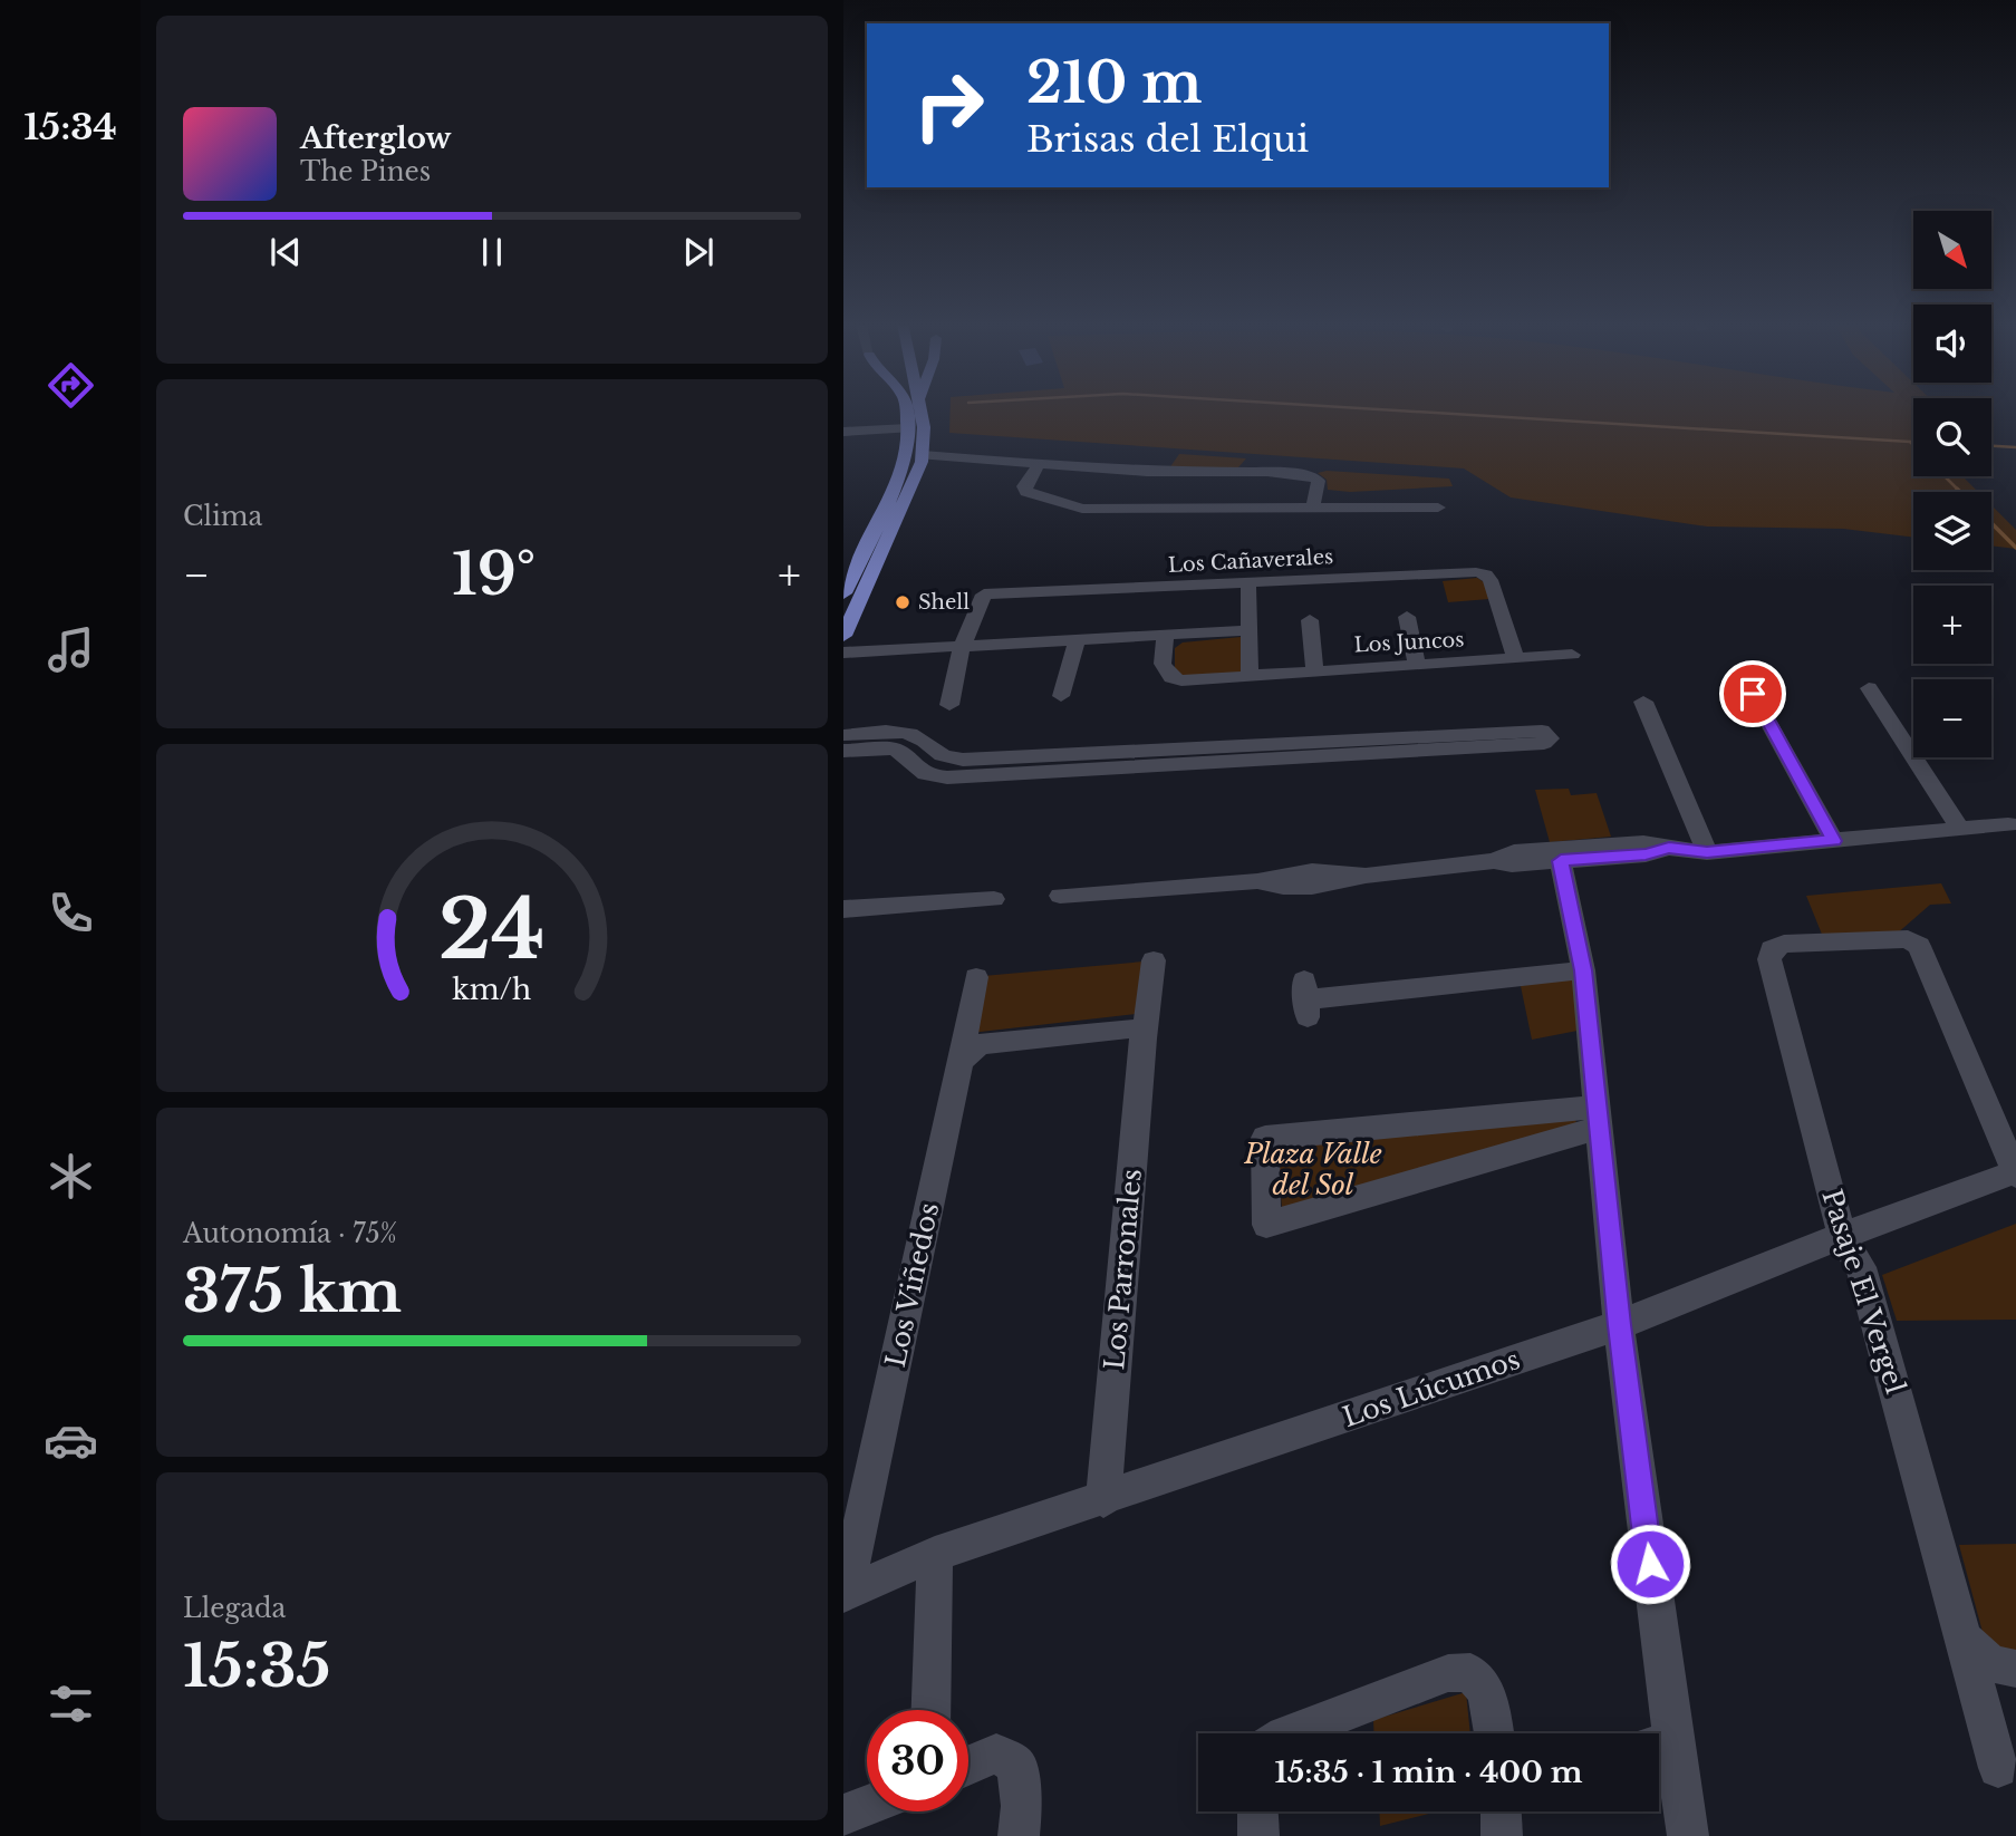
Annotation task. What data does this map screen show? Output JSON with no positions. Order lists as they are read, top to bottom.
{
  "streets": {
    "street": [
      "Los Cañaverales",
      "Los Juncos",
      "Los Parronales",
      "Los Viñedos",
      "Pasaje El Vergel",
      "Los Lúcumos"
    ]
  },
  "crossings": [
    ["Los Cañaverales", "Los Juncos"],
    ["Los Parronales", "Los Lúcumos"],
    ["Los Viñedos", "Los Lúcumos"],
    ["Pasaje El Vergel", "Los Lúcumos"]
  ],
  "parks": ["Plaza Valle del Sol"],
  "places": ["Shell"],
  "north": "bottom right",
  "page": {
    "tabs": "15:34",
    "turn": ["210 m", "Brisas del Elqui"],
    "song": ["Afterglow", "The Pines"],
    "map_buttons": ["+", "−"],
    "tile": [
      "Clima",
      ["Autonomía · 75%", "375 km"],
      ["Llegada", "15:35"]
    ],
    "heat": ["−", "19°", "+"],
    "limit": "30",
    "trip": "15:35 · 1 min · 400 m",
    "gauge": ["24", "km/h"]
  }
}
